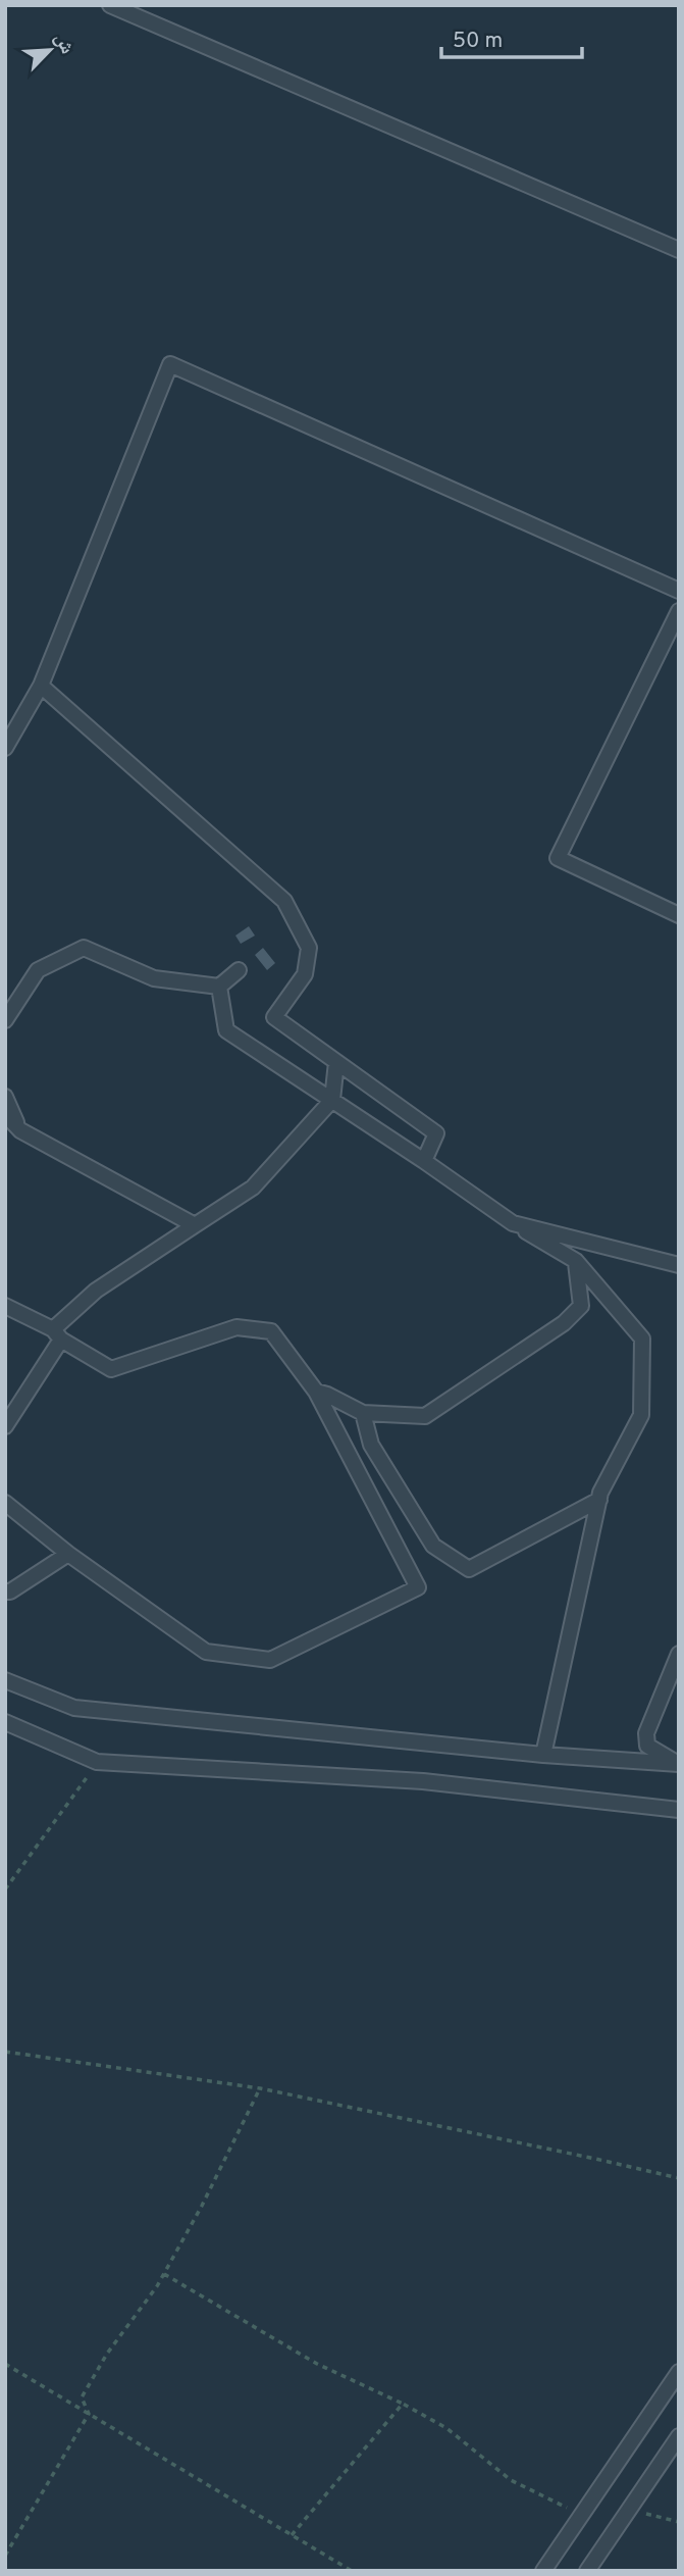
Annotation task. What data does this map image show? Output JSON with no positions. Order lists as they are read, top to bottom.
{
  "scale_bar": "50 m",
  "north": "top right"
}
